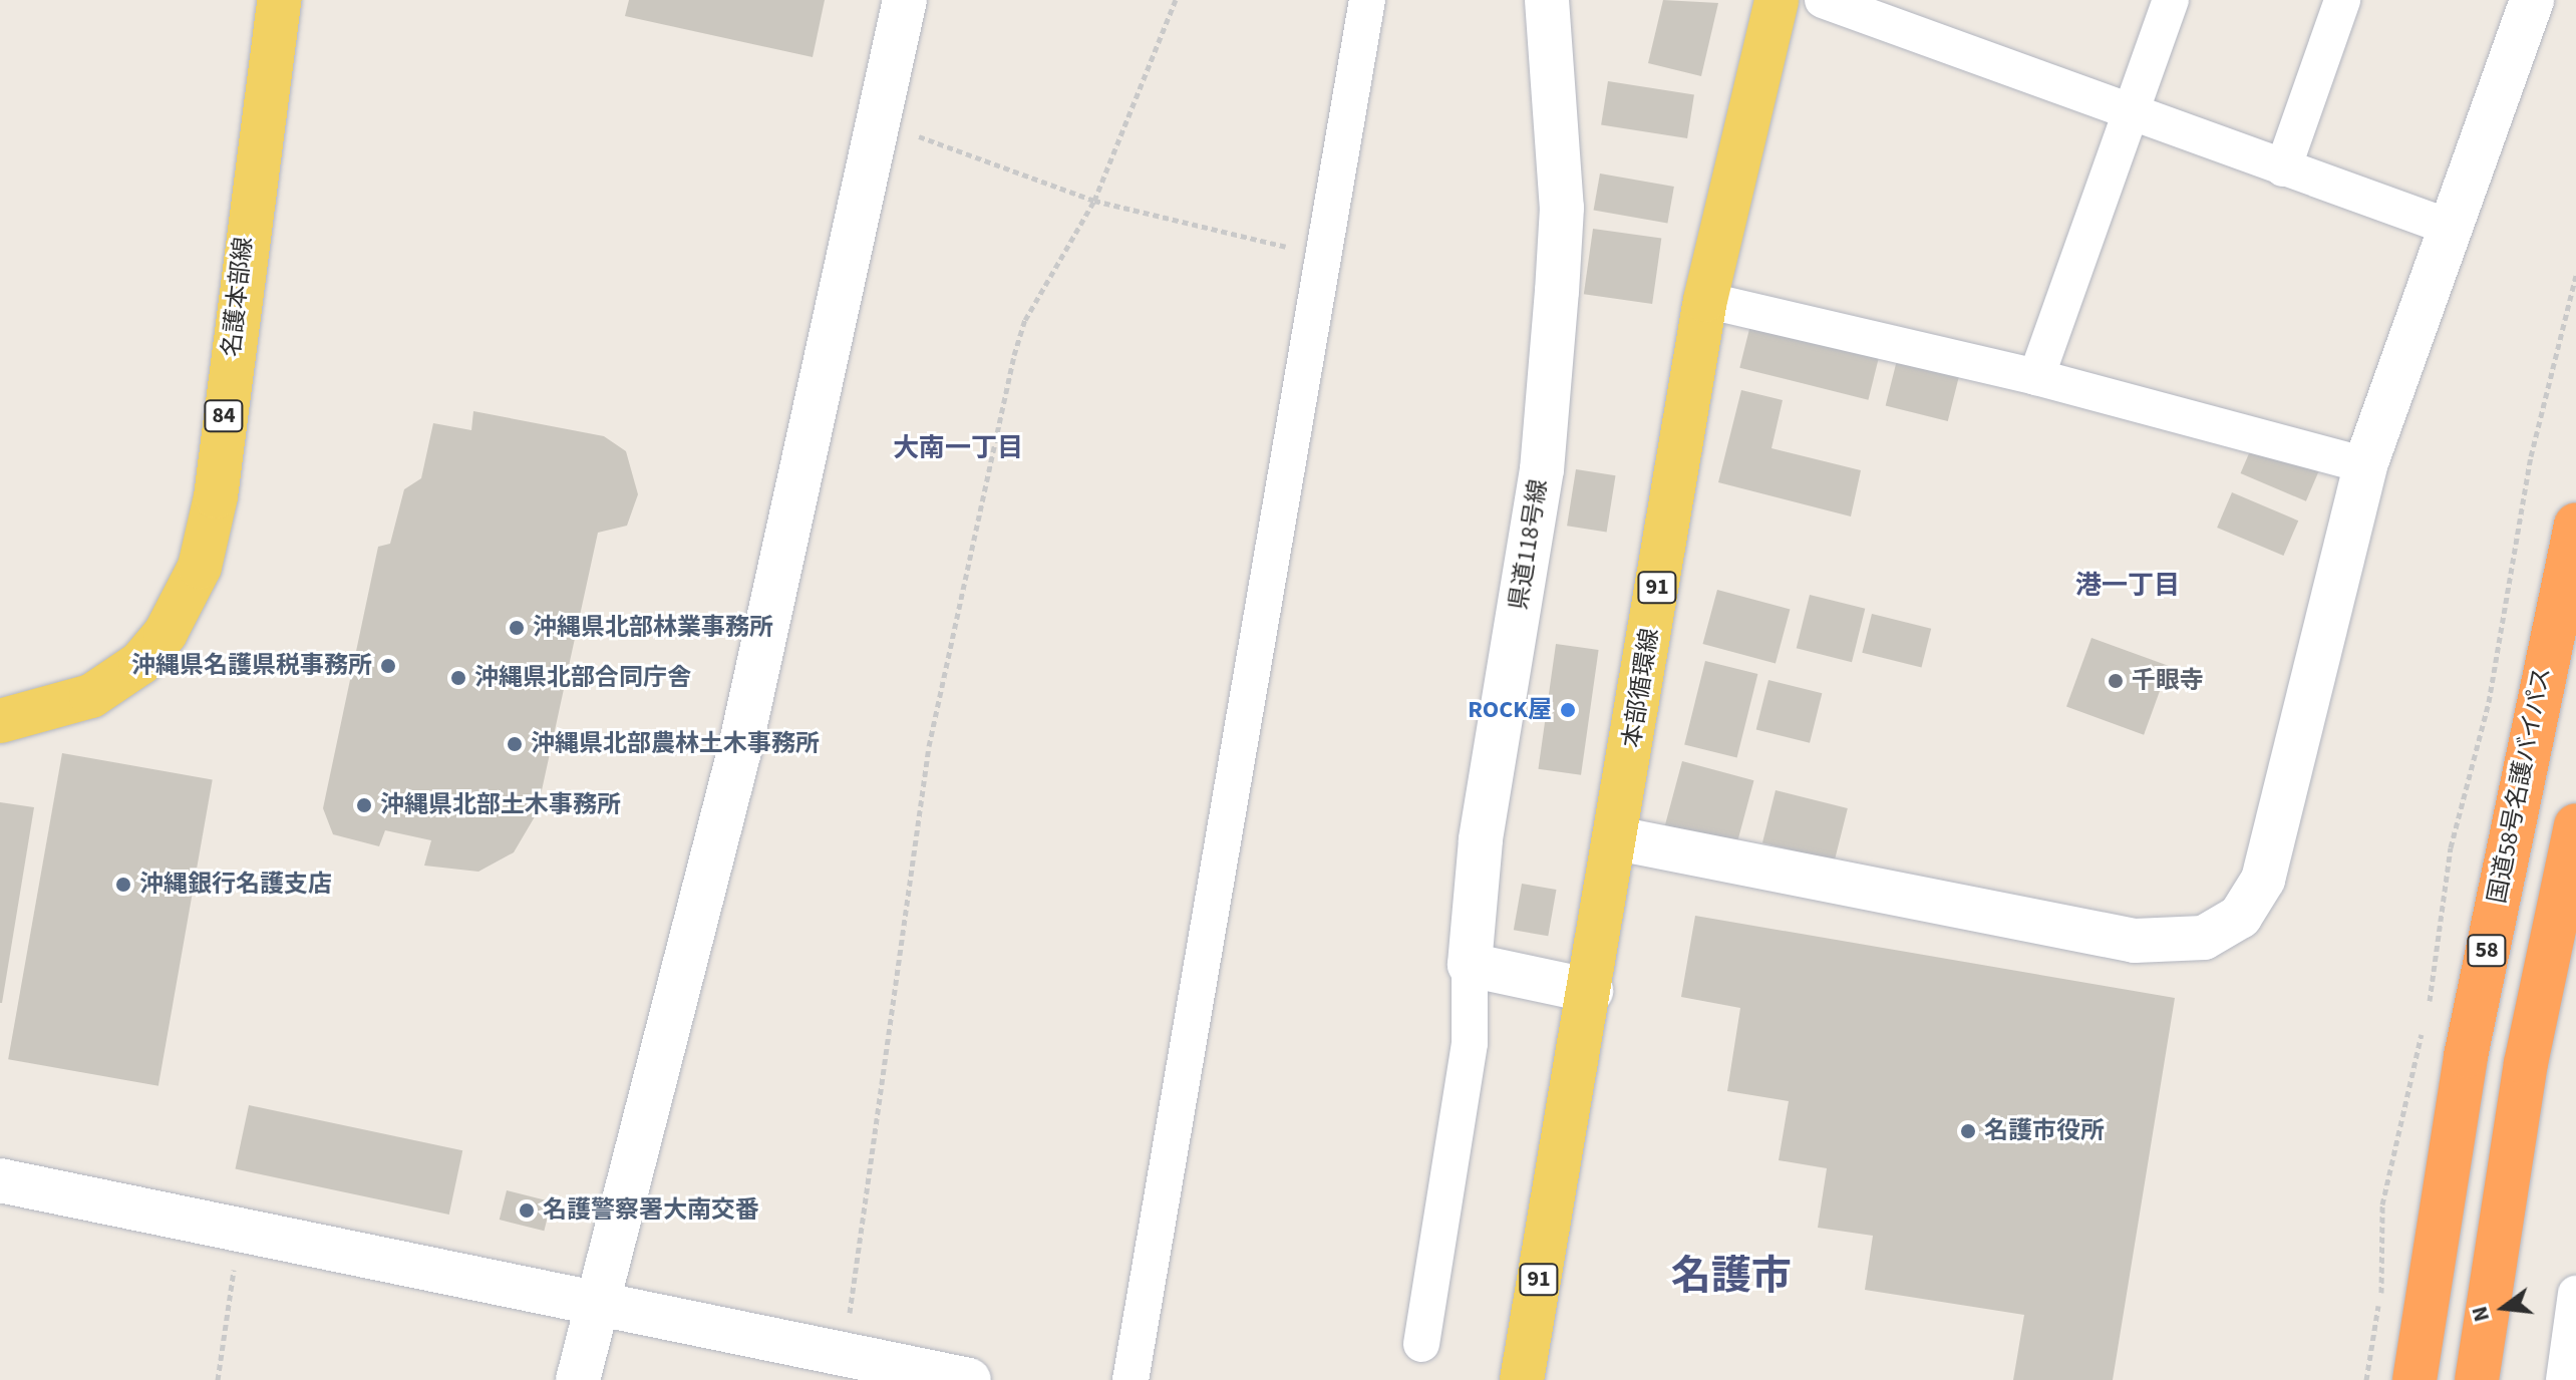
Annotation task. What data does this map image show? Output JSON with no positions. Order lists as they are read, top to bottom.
{
  "streets": {
    "highway": ["国道58号名護バイパス", "58"],
    "main road": [
      "名護本部線",
      "84",
      "91",
      "本部循環線"
    ],
    "street": ["県道118号線"]
  },
  "districts": ["大南一丁目", "港一丁目", "名護市"],
  "places": [
    "沖縄県北部林業事務所",
    "沖縄県名護県税事務所",
    "沖縄県北部合同庁舎",
    "千眼寺",
    "ROCK屋",
    "沖縄県北部農林土木事務所",
    "沖縄県北部土木事務所",
    "沖縄銀行名護支店",
    "名護市役所",
    "名護警察署大南交番"
  ],
  "north": "left"
}
